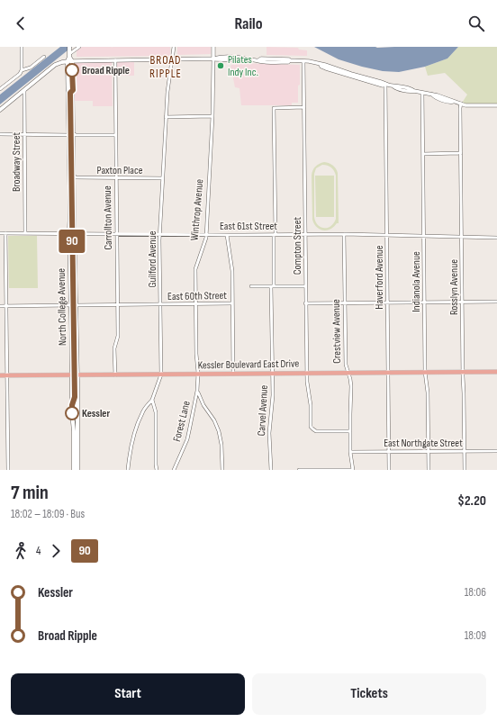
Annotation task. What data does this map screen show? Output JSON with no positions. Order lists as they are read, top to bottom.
{
  "streets": {
    "main road": ["North College Avenue", "Kessler Boulevard East Drive"],
    "street": [
      "Broadway Street",
      "Paxton Place",
      "Winthrop Avenue",
      "Carrollton Avenue",
      "East 61st Street",
      "Compton Street",
      "Guilford Avenue",
      "Haverford Avenue",
      "Indianola Avenue",
      "Rosslyn Avenue",
      "East 60th Street",
      "Crestview Avenue",
      "Carvel Avenue",
      "Forest Lane",
      "East Northgate Street"
    ]
  },
  "crossings": [
    ["Broadway Street", "East 61st Street"],
    ["Paxton Place", "Carrollton Avenue"],
    ["Paxton Place", "Guilford Avenue"],
    ["Paxton Place", "North College Avenue"],
    ["Winthrop Avenue", "East 61st Street"],
    ["Winthrop Avenue", "East 60th Street"],
    ["Winthrop Avenue", "Kessler Boulevard East Drive"],
    ["Winthrop Avenue", "Forest Lane"],
    ["Carrollton Avenue", "East 61st Street"],
    ["Carrollton Avenue", "East 60th Street"],
    ["Carrollton Avenue", "Kessler Boulevard East Drive"],
    ["East 61st Street", "Compton Street"],
    ["East 61st Street", "Guilford Avenue"],
    ["East 61st Street", "Haverford Avenue"],
    ["East 61st Street", "Indianola Avenue"],
    ["East 61st Street", "Rosslyn Avenue"],
    ["East 61st Street", "North College Avenue"],
    ["East 61st Street", "Crestview Avenue"],
    ["East 61st Street", "Carvel Avenue"],
    ["Compton Street", "Crestview Avenue"],
    ["Compton Street", "Kessler Boulevard East Drive"],
    ["Compton Street", "Carvel Avenue"],
    ["Guilford Avenue", "East 60th Street"],
    ["Guilford Avenue", "Kessler Boulevard East Drive"],
    ["Haverford Avenue", "Kessler Boulevard East Drive"],
    ["Haverford Avenue", "East Northgate Street"],
    ["Indianola Avenue", "Kessler Boulevard East Drive"],
    ["Indianola Avenue", "East Northgate Street"],
    ["Rosslyn Avenue", "Kessler Boulevard East Drive"],
    ["Rosslyn Avenue", "East Northgate Street"],
    ["East 60th Street", "North College Avenue"],
    ["North College Avenue", "Kessler Boulevard East Drive"],
    ["Crestview Avenue", "Kessler Boulevard East Drive"],
    ["Crestview Avenue", "East Northgate Street"],
    ["Kessler Boulevard East Drive", "Carvel Avenue"],
    ["Kessler Boulevard East Drive", "Forest Lane"]
  ],
  "districts": ["BROAD RIPPLE"],
  "places": ["Pilates Indy Inc.", "Broad Ripple", "Kessler"],
  "lines": ["bus line 90"],
  "page": {
    "header": "Railo",
    "on_map": "90",
    "heading": ["7 min", "18:02 – 18:09 · Bus", "$2.20"],
    "legs": ["4", "90"],
    "list": [
      {
        "name": "Kessler",
        "value": "18:06"
      },
      {
        "name": "Broad Ripple",
        "value": "18:09"
      }
    ],
    "buttons": ["Start", "Tickets"]
  }
}
